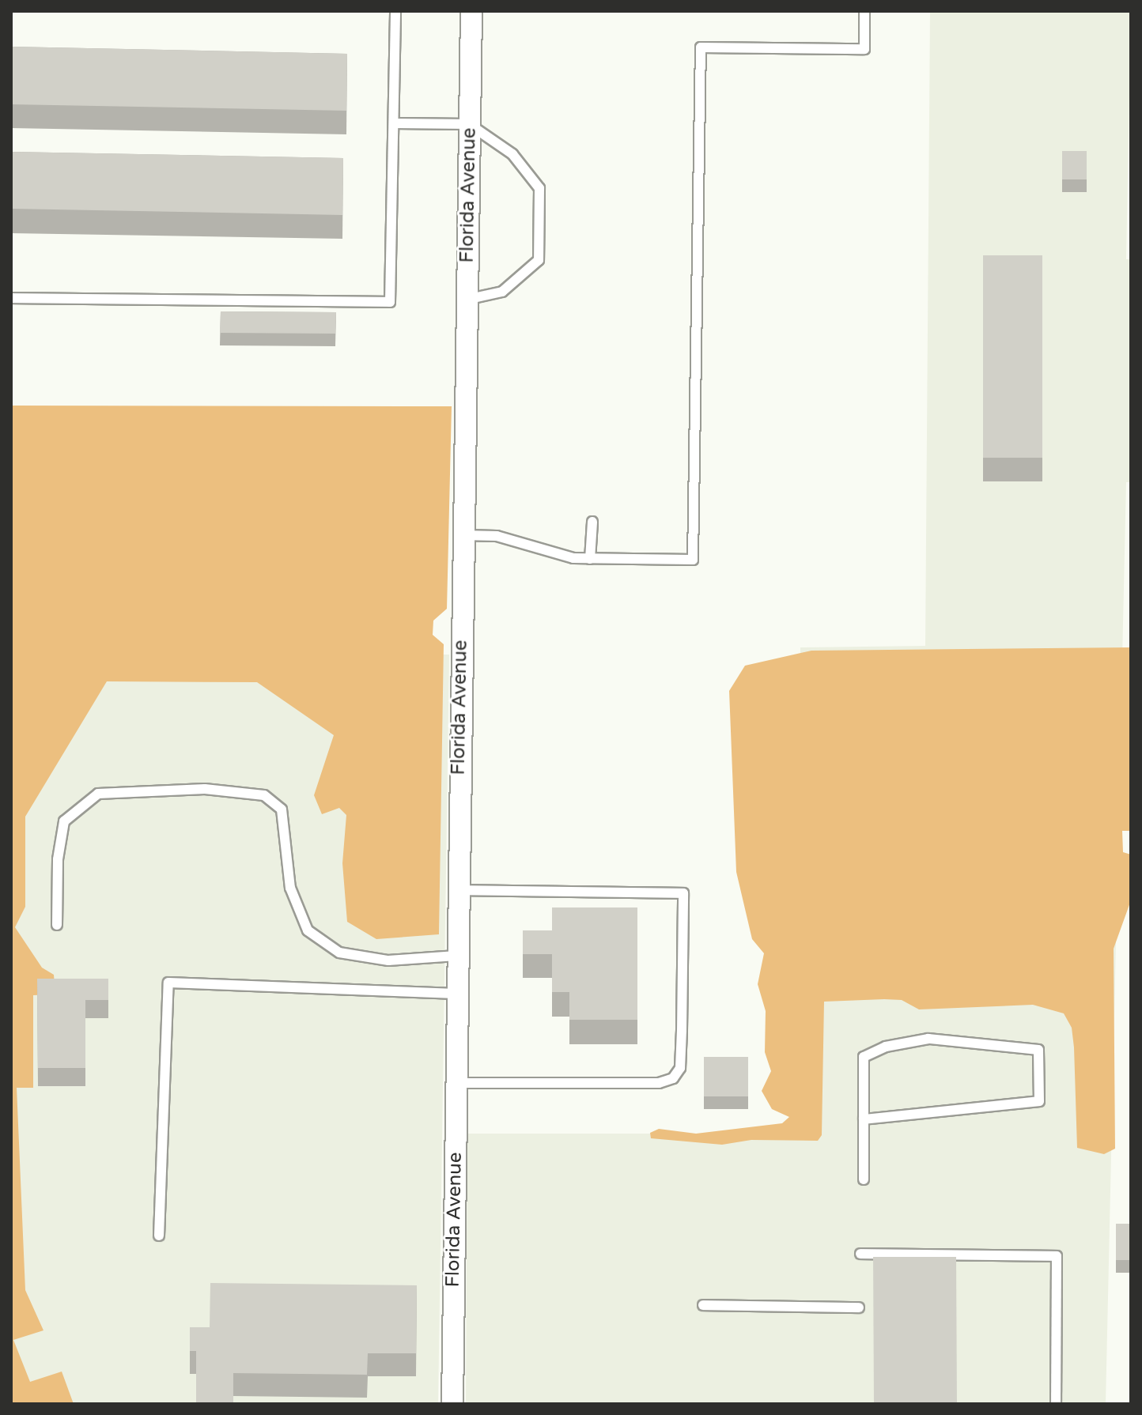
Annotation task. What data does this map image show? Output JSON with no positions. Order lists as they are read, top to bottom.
{
  "streets": {
    "street": ["Florida Avenue"]
  }
}
